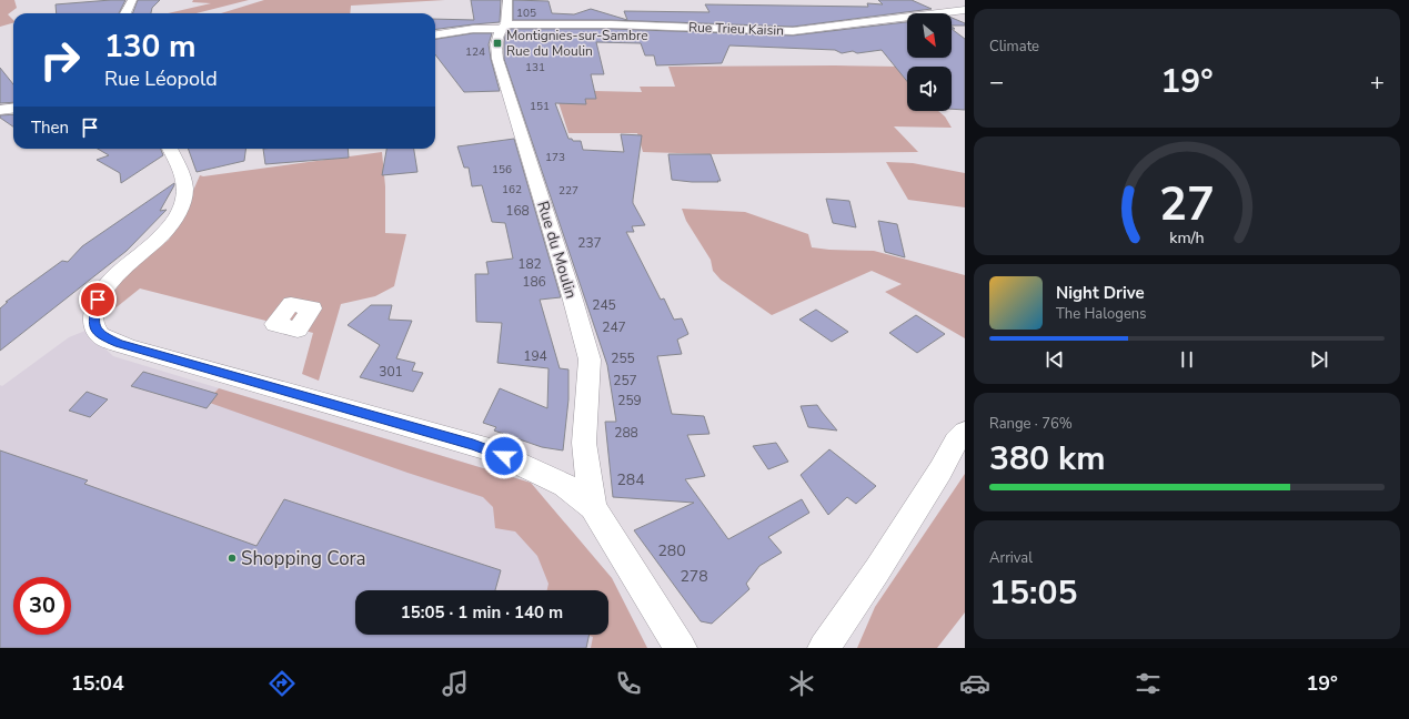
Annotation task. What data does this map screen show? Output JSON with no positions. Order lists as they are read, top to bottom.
{
  "streets": {
    "street": ["Rue Trieu Kaisin", "Rue du Moulin"]
  },
  "crossings": [
    ["Rue Trieu Kaisin", "Rue du Moulin"]
  ],
  "places": {
    "transit": ["Montignies-sur-Sambre Rue du Moulin"],
    "other": ["Shopping Cora"]
  },
  "house_numbers": [
    "105",
    "124",
    "131",
    "151",
    "173",
    "156",
    "162",
    "227",
    "168",
    "237",
    "182",
    "186",
    "245",
    "247",
    "194",
    "255",
    "301",
    "257",
    "259",
    "288",
    "284",
    "280",
    "278"
  ],
  "north": "bottom right",
  "page": {
    "tile": [
      "Climate",
      ["Range · 76%", "380 km"],
      ["Arrival", "15:05"]
    ],
    "turn": ["130 m", "Rue Léopold"],
    "heat": ["−", "19°", "+"],
    "then": "Then",
    "song": ["Night Drive", "The Halogens"],
    "limit": "30",
    "trip": "15:05 · 1 min · 140 m",
    "tabs": ["15:04", "19°"],
    "gauge": ["27", "km/h"]
  }
}
